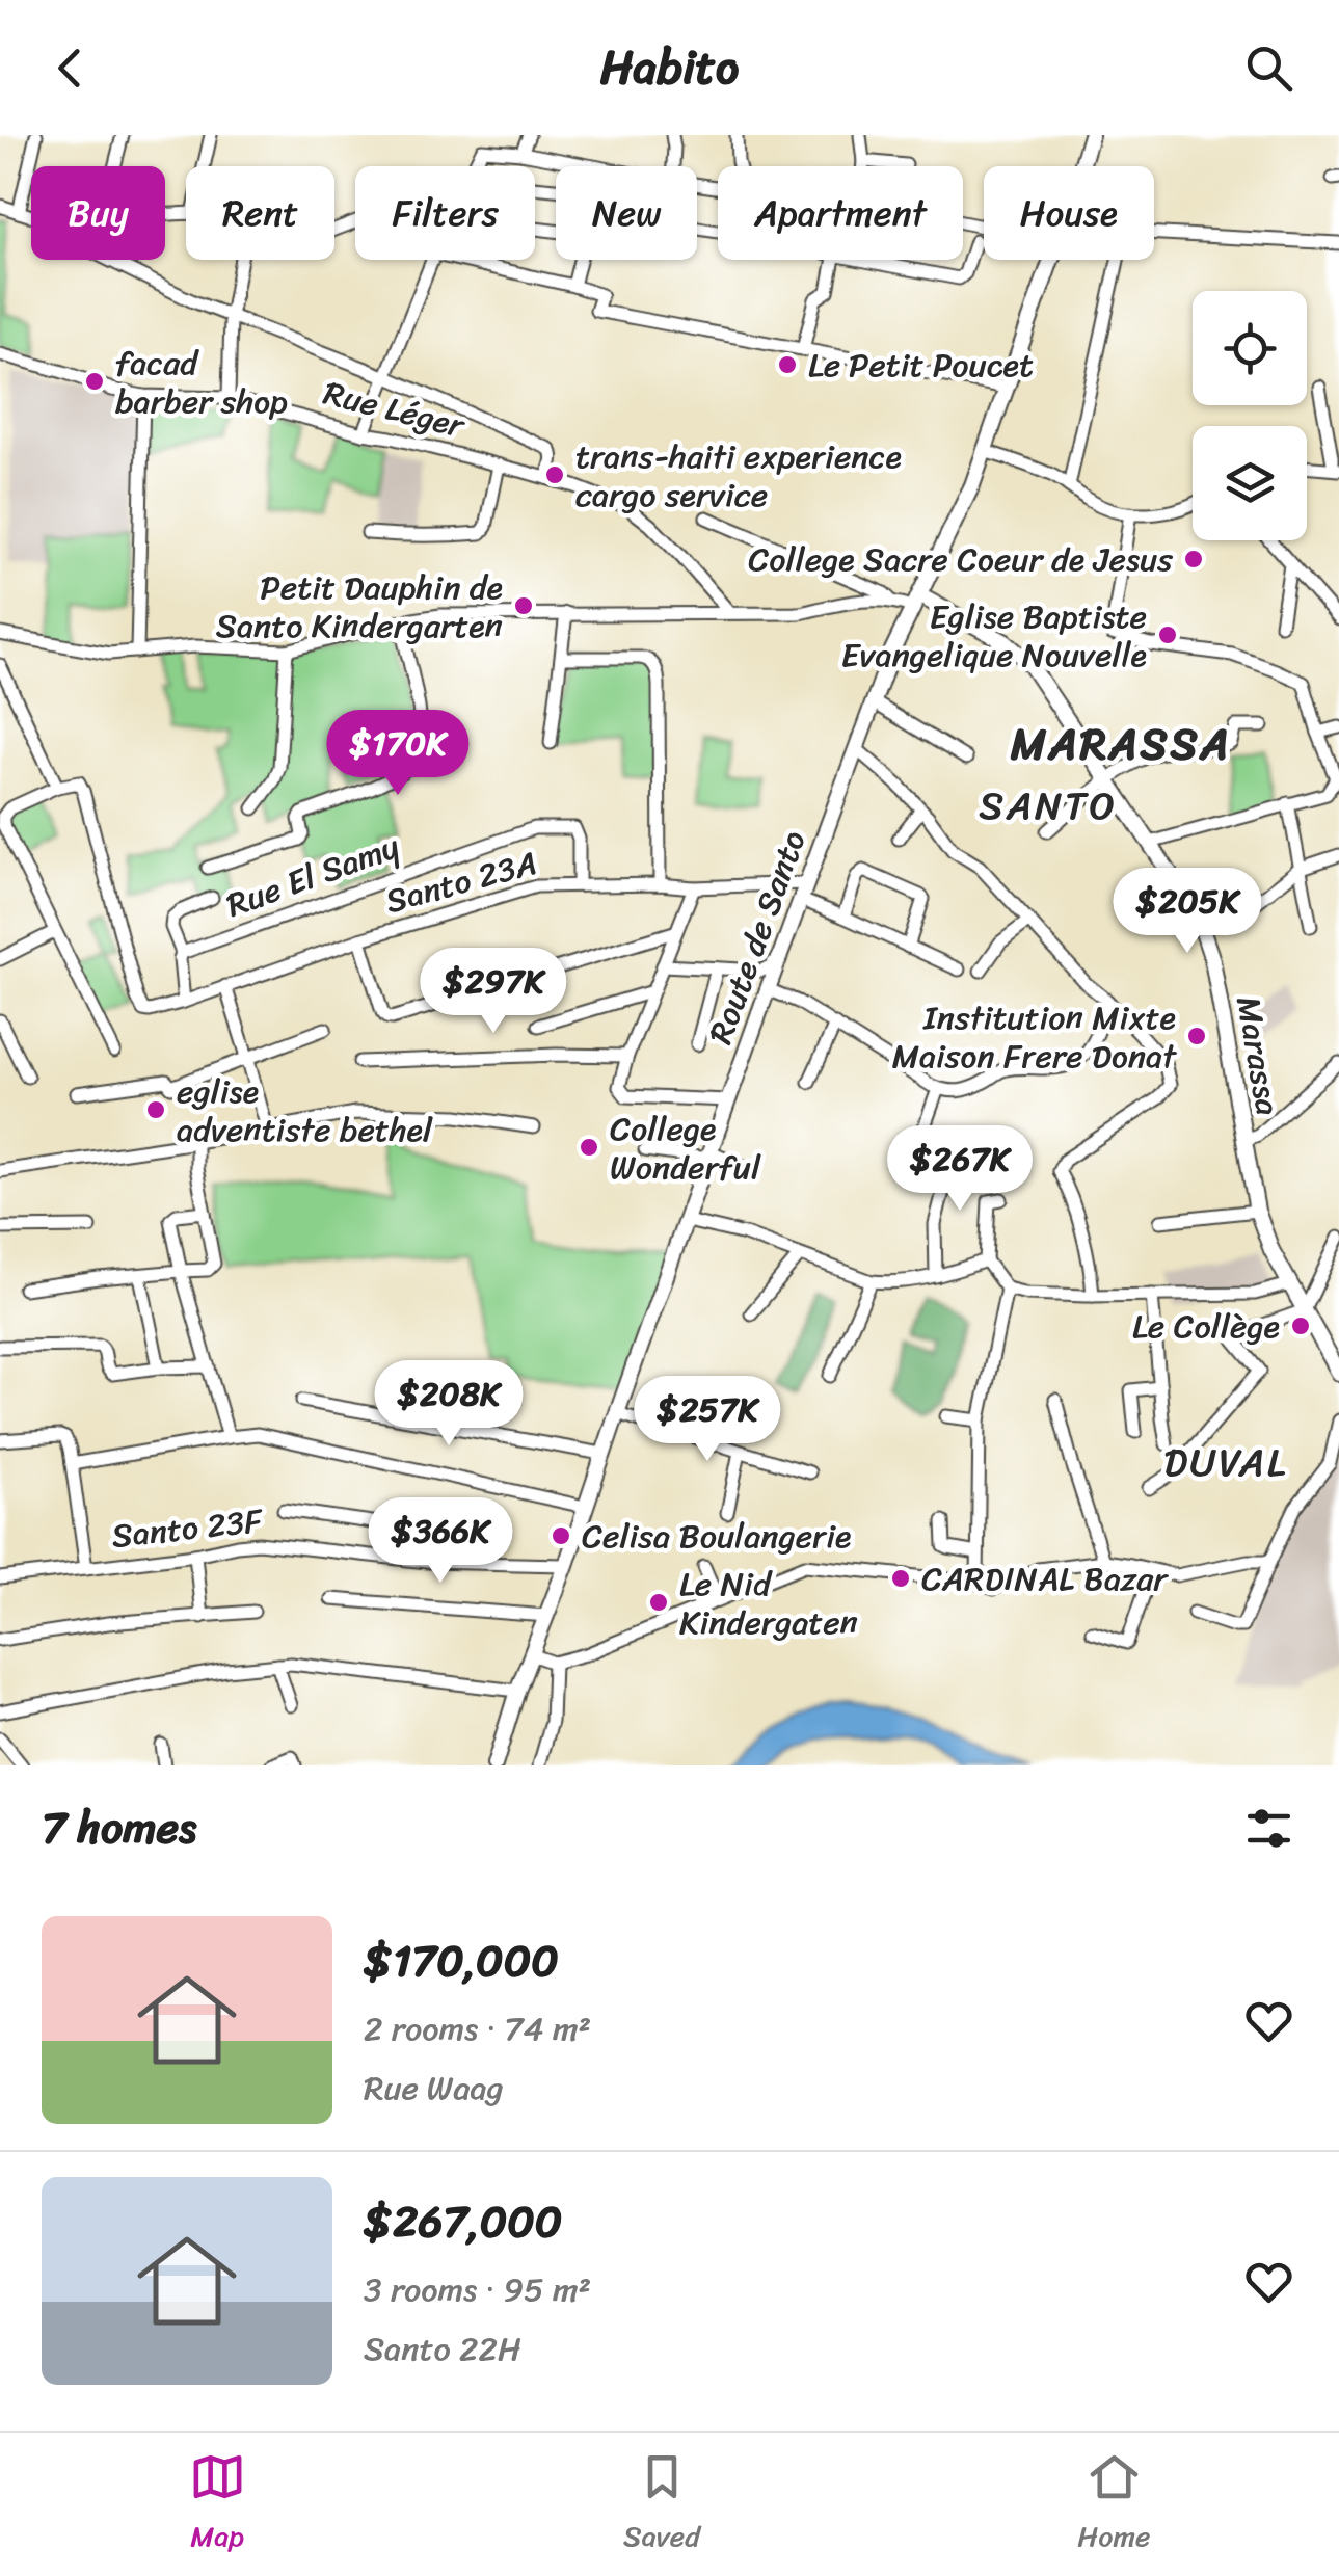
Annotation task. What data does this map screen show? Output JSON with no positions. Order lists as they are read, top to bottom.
{
  "streets": {
    "main road": ["Route de Santo", "Marassa"],
    "street": [
      "Rue Léger",
      "Rue El Samy",
      "Santo 23A",
      "Santo 23F"
    ]
  },
  "crossings": [
    ["Rue El Samy", "Santo 23A"],
    ["Santo 23A", "Route de Santo"],
    ["Route de Santo", "Marassa"],
    ["Route de Santo", "Santo 23F"]
  ],
  "districts": ["MARASSA", "SANTO", "DUVAL"],
  "places": [
    "Le Petit Poucet",
    "facad barber shop",
    "trans-haiti experience cargo service",
    "College Sacre Coeur de Jesus",
    "Petit Dauphin de Santo Kindergarten",
    "Eglise Baptiste Evangelique Nouvelle",
    "Institution Mixte Maison Frere Donat",
    "eglise adventiste bethel",
    "College Wonderful",
    "Le Collège",
    "Celisa Boulangerie",
    "CARDINAL Bazar",
    "Le Nid Kindergaten"
  ],
  "page": {
    "header": "Habito",
    "chip": [
      "Buy",
      "Rent",
      "Filters",
      "New",
      "Apartment",
      "House"
    ],
    "price": [
      "$170K",
      "$205K",
      "$297K",
      "$267K",
      "$208K",
      "$257K",
      "$366K"
    ],
    "heading": "7 homes",
    "list": [
      {
        "name": "$170,000",
        "note": "2 rooms · 74 m² · Rue Waag"
      },
      {
        "name": "$267,000",
        "note": "3 rooms · 95 m² · Santo 22H"
      }
    ],
    "tabs": ["Map", "Saved", "Home"]
  }
}
